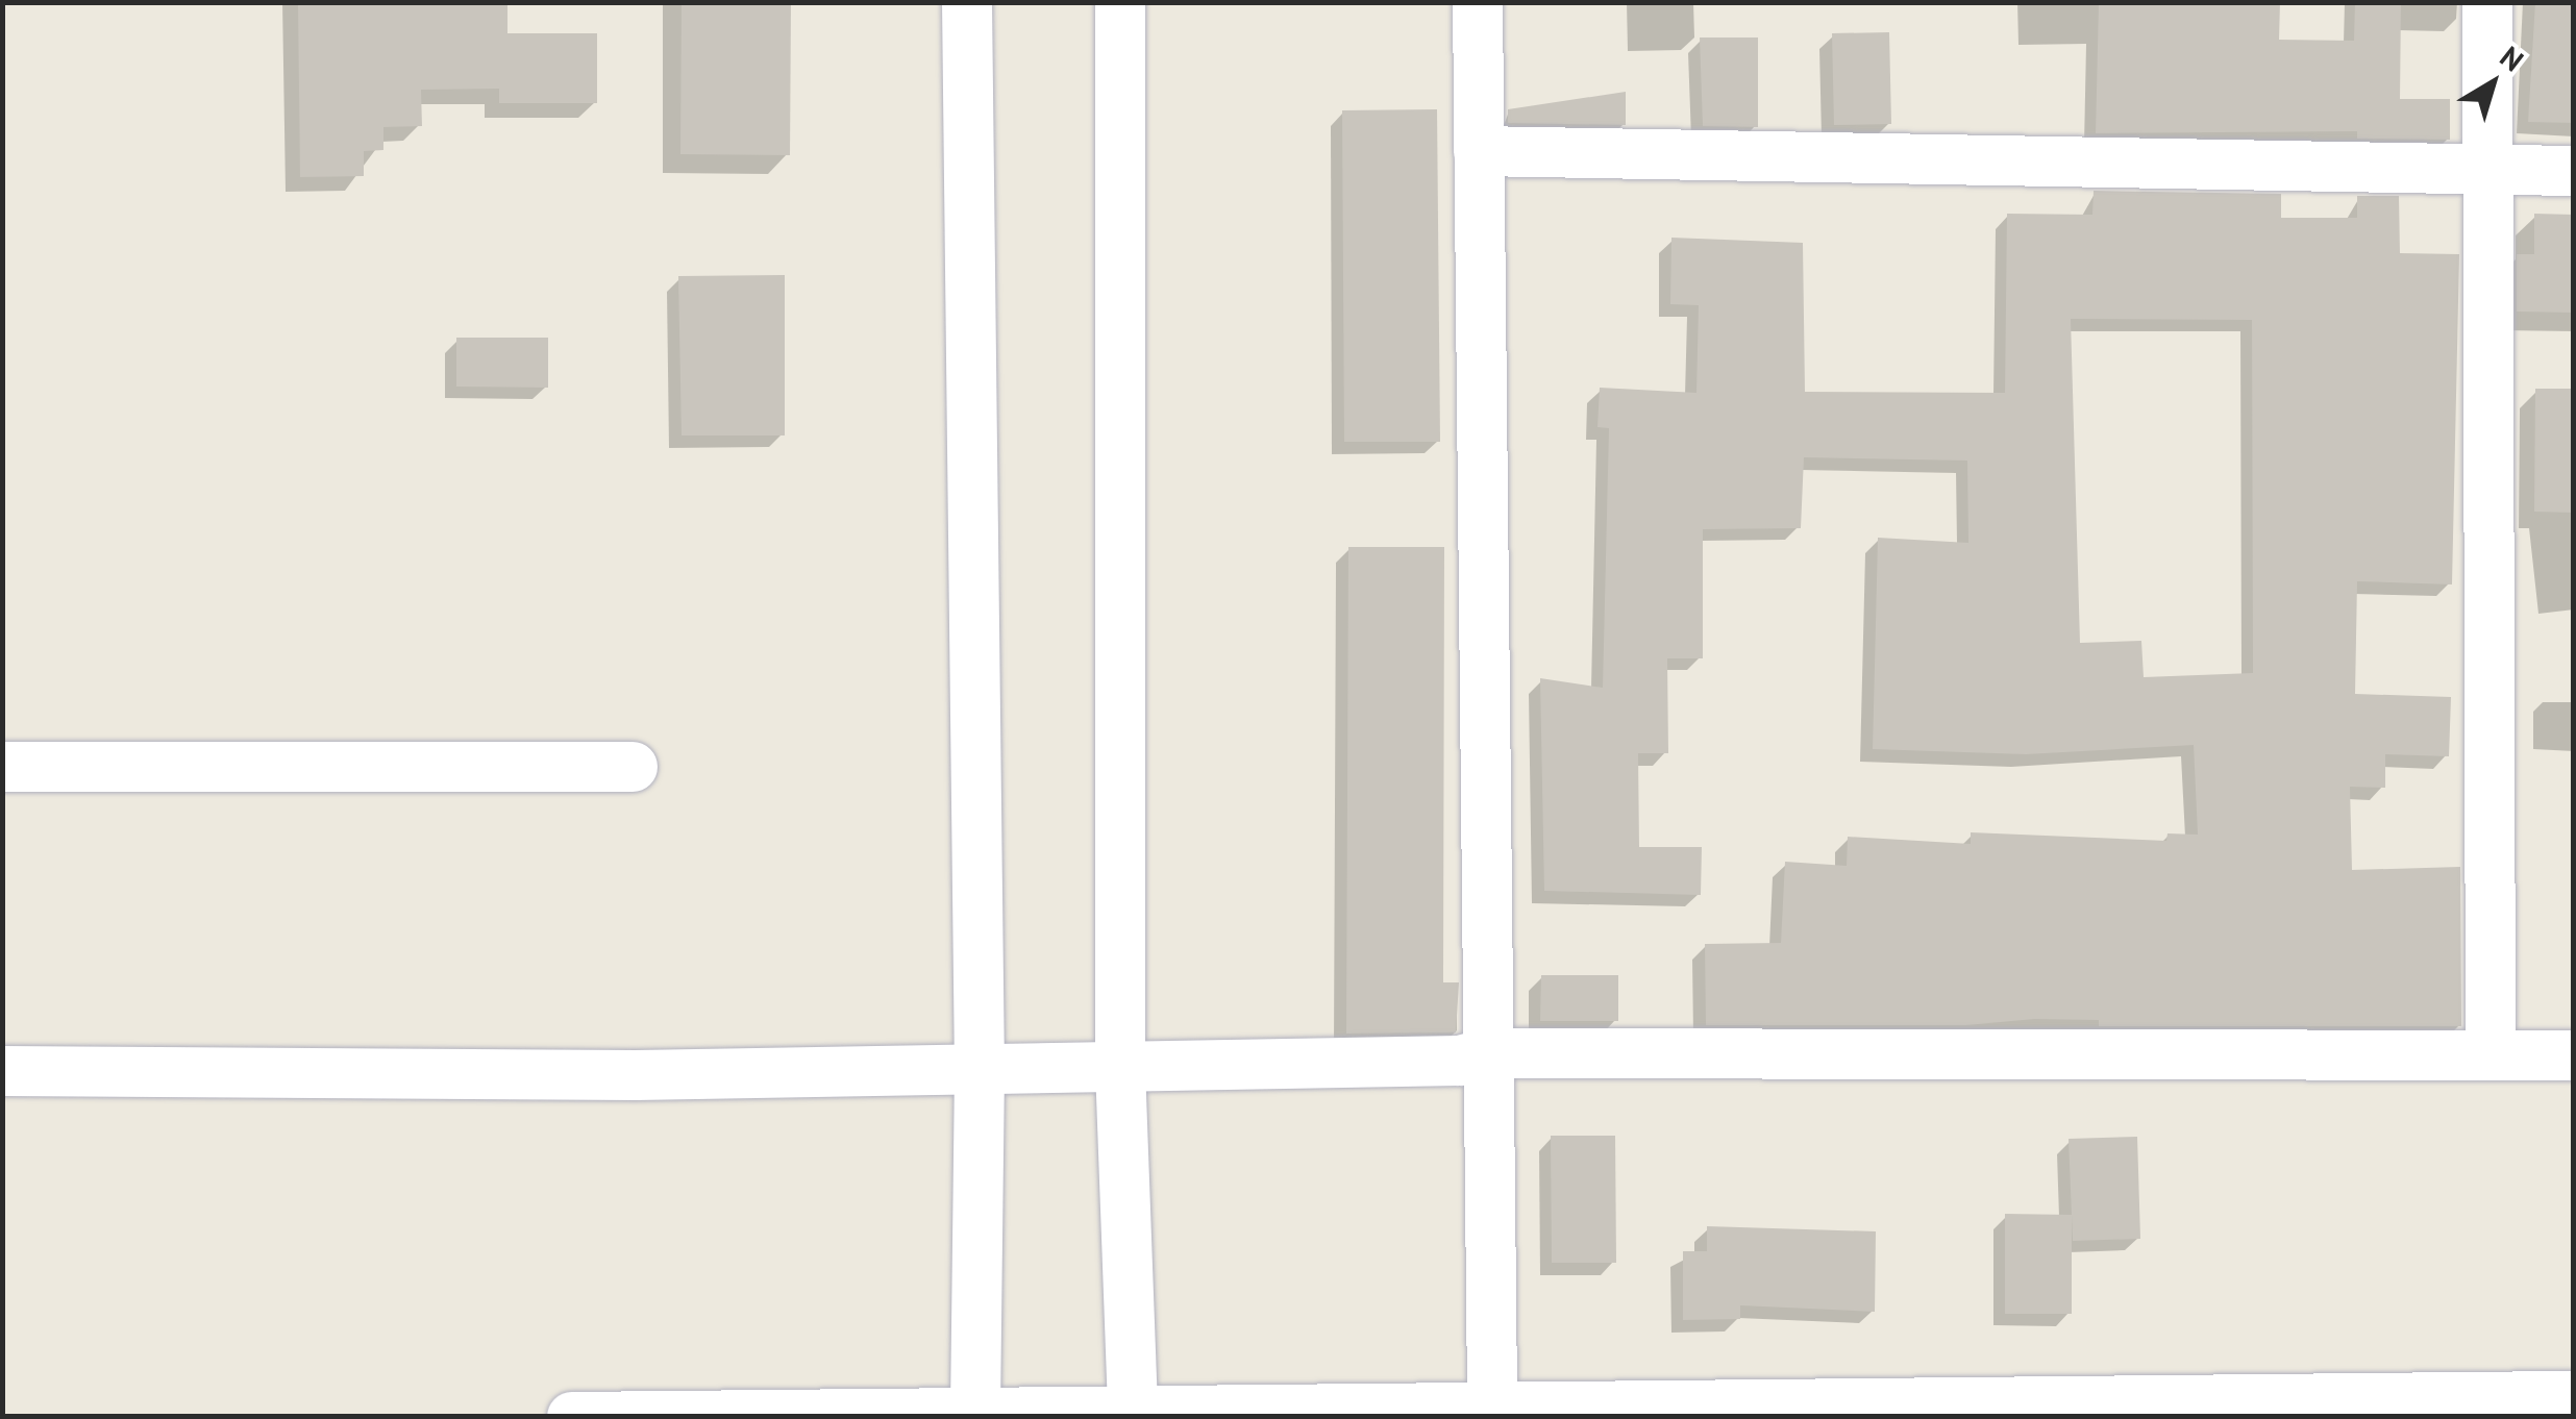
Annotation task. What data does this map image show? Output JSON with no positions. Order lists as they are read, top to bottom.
{
  "north": "top right"
}
